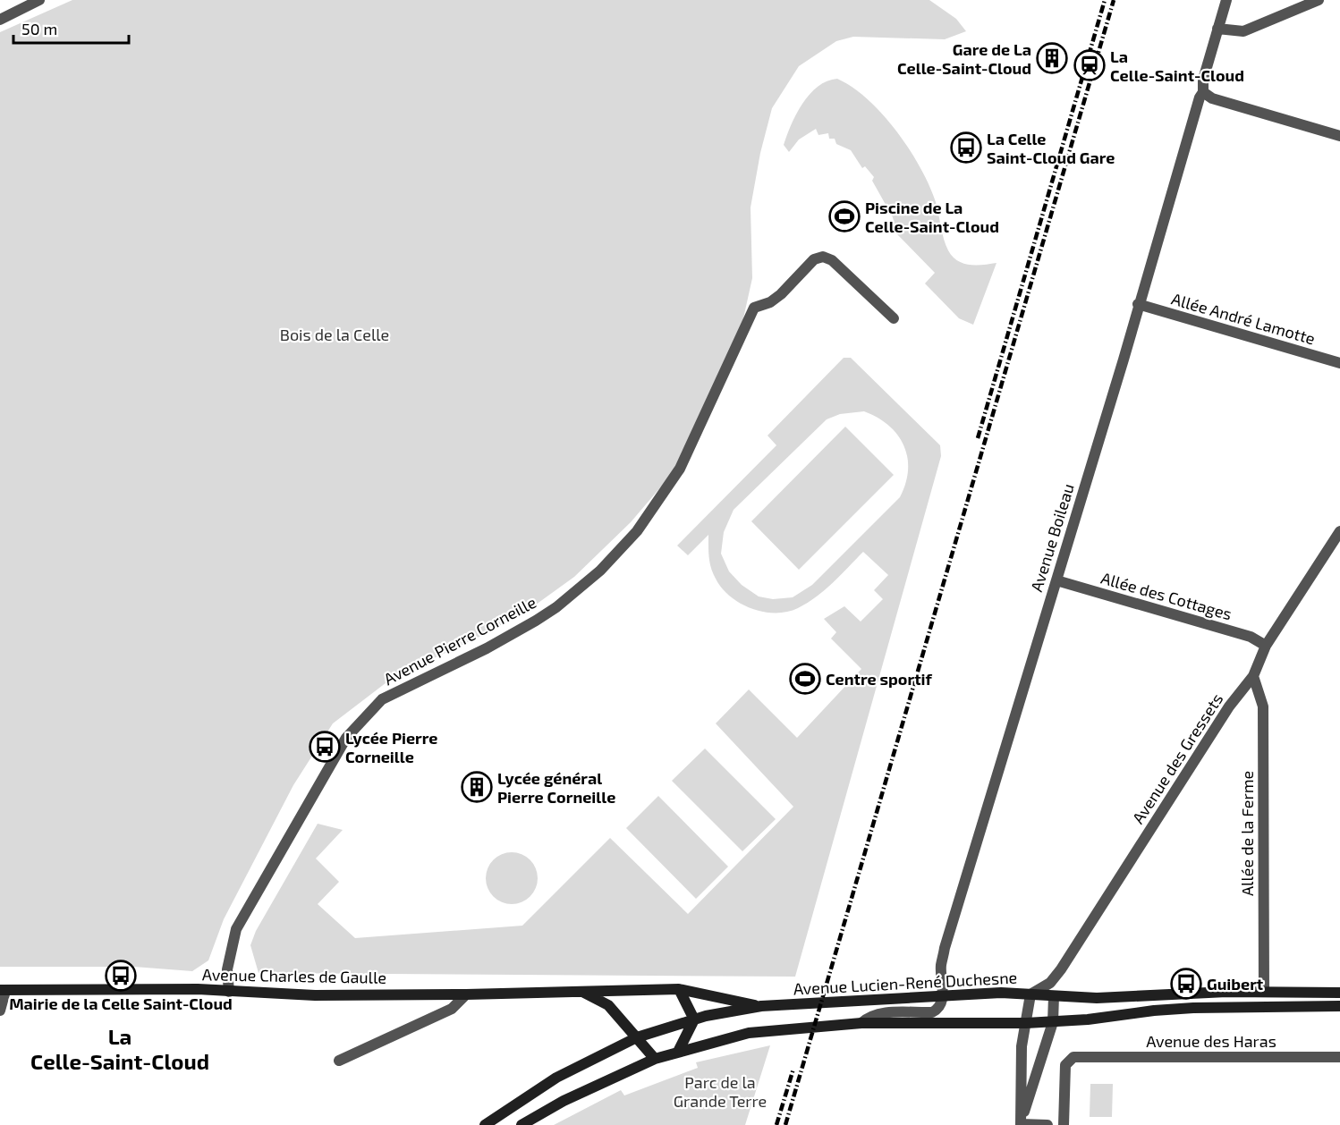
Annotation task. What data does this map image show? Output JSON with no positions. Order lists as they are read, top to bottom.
{
  "streets": {
    "main road": ["Avenue Charles de Gaulle", "Avenue Lucien-René Duchesne"],
    "street": [
      "Allée André Lamotte",
      "Avenue Boileau",
      "Allée des Cottages",
      "Avenue Pierre Corneille",
      "Avenue des Gressets",
      "Allée de la Ferme",
      "Avenue des Haras"
    ]
  },
  "crossings": [
    ["Allée André Lamotte", "Avenue Boileau"],
    ["Avenue Boileau", "Allée des Cottages"],
    ["Avenue Boileau", "Avenue Lucien-René Duchesne"],
    ["Allée des Cottages", "Avenue des Gressets"],
    ["Avenue Pierre Corneille", "Avenue Charles de Gaulle"],
    ["Avenue des Gressets", "Allée de la Ferme"],
    ["Avenue des Gressets", "Avenue Lucien-René Duchesne"],
    ["Allée de la Ferme", "Avenue Lucien-René Duchesne"],
    ["Avenue Charles de Gaulle", "Avenue Lucien-René Duchesne"]
  ],
  "districts": ["La Celle-Saint-Cloud"],
  "parks": ["Bois de la Celle", "Parc de la Grande Terre"],
  "places": {
    "building": ["Gare de La Celle-Saint-Cloud", "Lycée général Pierre Corneille"],
    "station": ["La Celle-Saint-Cloud"],
    "bus stop": [
      "La Celle Saint-Cloud Gare",
      "Lycée Pierre Corneille",
      "Mairie de la Celle Saint-Cloud",
      "Guibert"
    ],
    "sports": ["Piscine de La Celle-Saint-Cloud", "Centre sportif"]
  },
  "scale_bar": "50 m"
}
